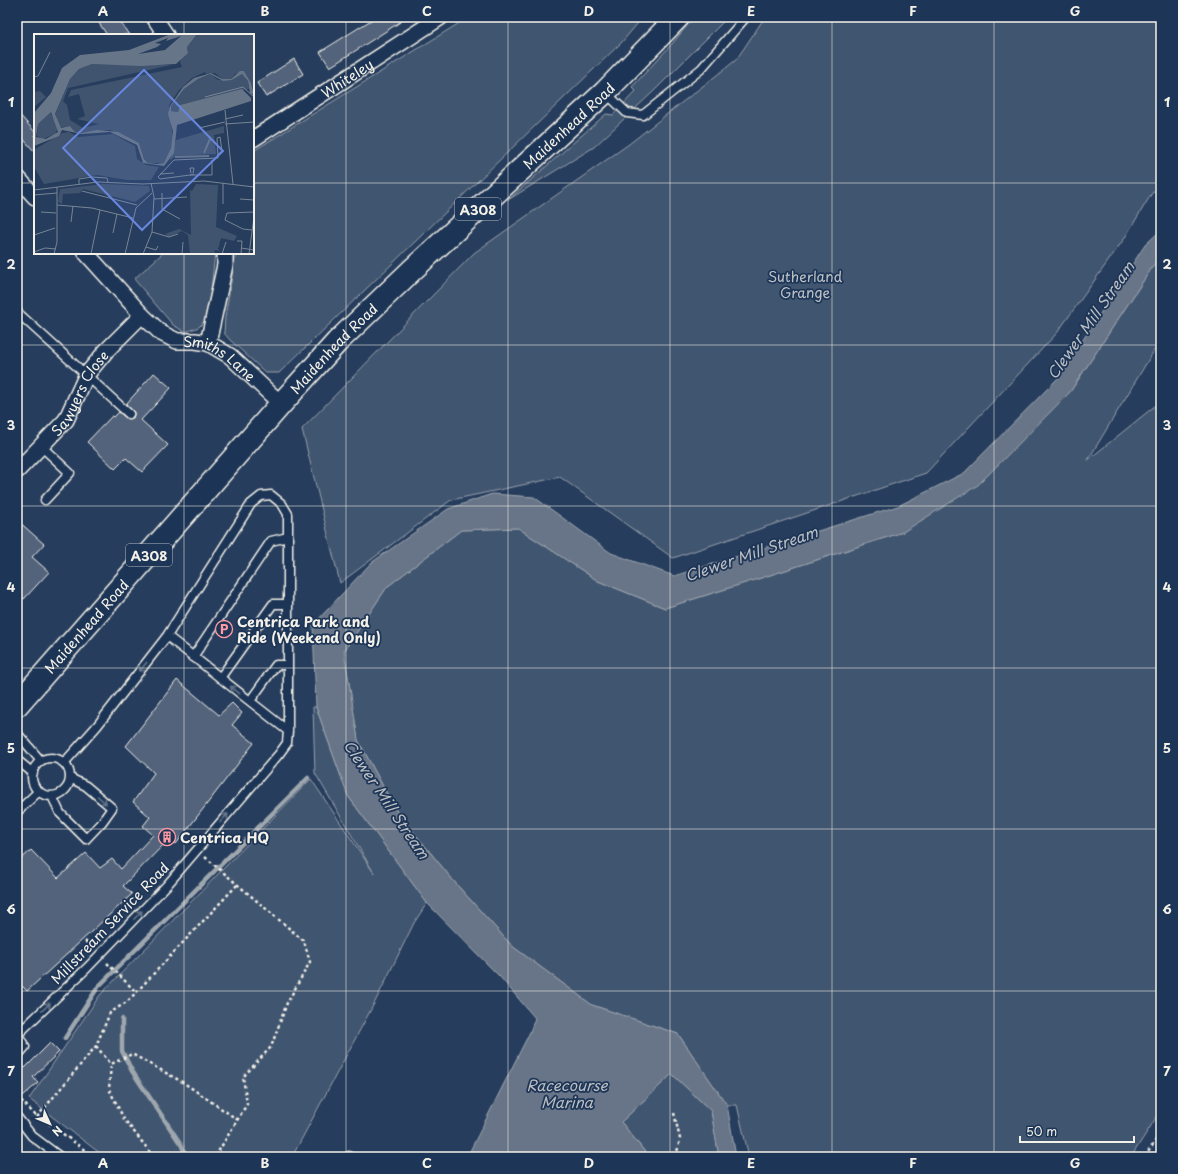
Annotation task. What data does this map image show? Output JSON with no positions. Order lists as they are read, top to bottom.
{
  "streets": {
    "main road": ["Maidenhead Road", "A308"],
    "street": ["Whiteley", "Smiths Lane", "Sawyers Close"],
    "lane": ["Millstream Service Road"]
  },
  "crossings": [
    ["Maidenhead Road", "Smiths Lane"],
    ["Smiths Lane", "Sawyers Close"]
  ],
  "water": ["Clewer Mill Stream", "Racecourse Marina"],
  "parks": ["Sutherland Grange"],
  "places": {
    "parking": ["Centrica Park and Ride (Weekend Only)"],
    "building": ["Centrica HQ"]
  },
  "scale_bar": "50 m",
  "north": "bottom right",
  "grid": {
    "columns": [
      "A",
      "B",
      "C",
      "D",
      "E",
      "F",
      "G"
    ],
    "rows": [
      "1",
      "2",
      "3",
      "4",
      "5",
      "6",
      "7"
    ]
  }
}
